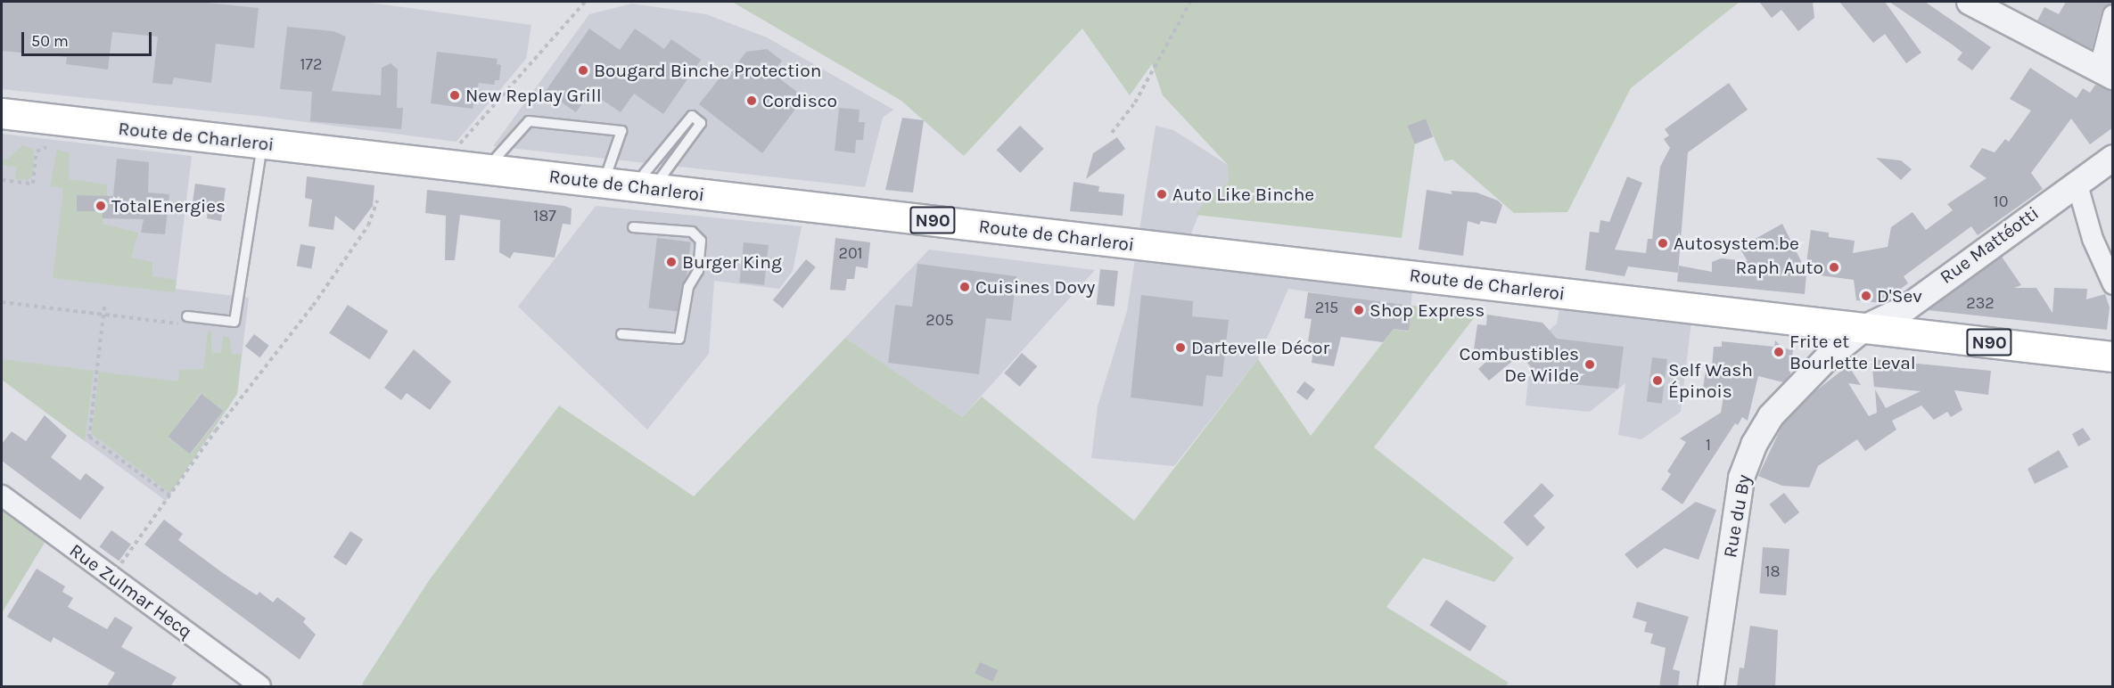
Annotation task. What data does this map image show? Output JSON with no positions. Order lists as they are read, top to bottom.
{
  "streets": {
    "main road": ["Route de Charleroi", "N90"],
    "street": ["Rue Mattéotti", "Rue du By", "Rue Zulmar Hecq"]
  },
  "crossings": [
    ["Route de Charleroi", "Rue Mattéotti"],
    ["Route de Charleroi", "Rue du By"],
    ["Rue Mattéotti", "Rue du By"]
  ],
  "places": [
    "Bougard Binche Protection",
    "New Replay Grill",
    "Cordisco",
    "Auto Like Binche",
    "TotalEnergies",
    "Autosystem.be",
    "Burger King",
    "Raph Auto",
    "Cuisines Dovy",
    "D'Sev",
    "Shop Express",
    "Dartevelle Décor",
    "Frite et Bourlette Leval",
    "Combustibles De Wilde",
    "Self Wash Épinois"
  ],
  "house_numbers": [
    "172",
    "10",
    "187",
    "201",
    "232",
    "215",
    "205",
    "1",
    "18"
  ],
  "scale_bar": "50 m"
}
